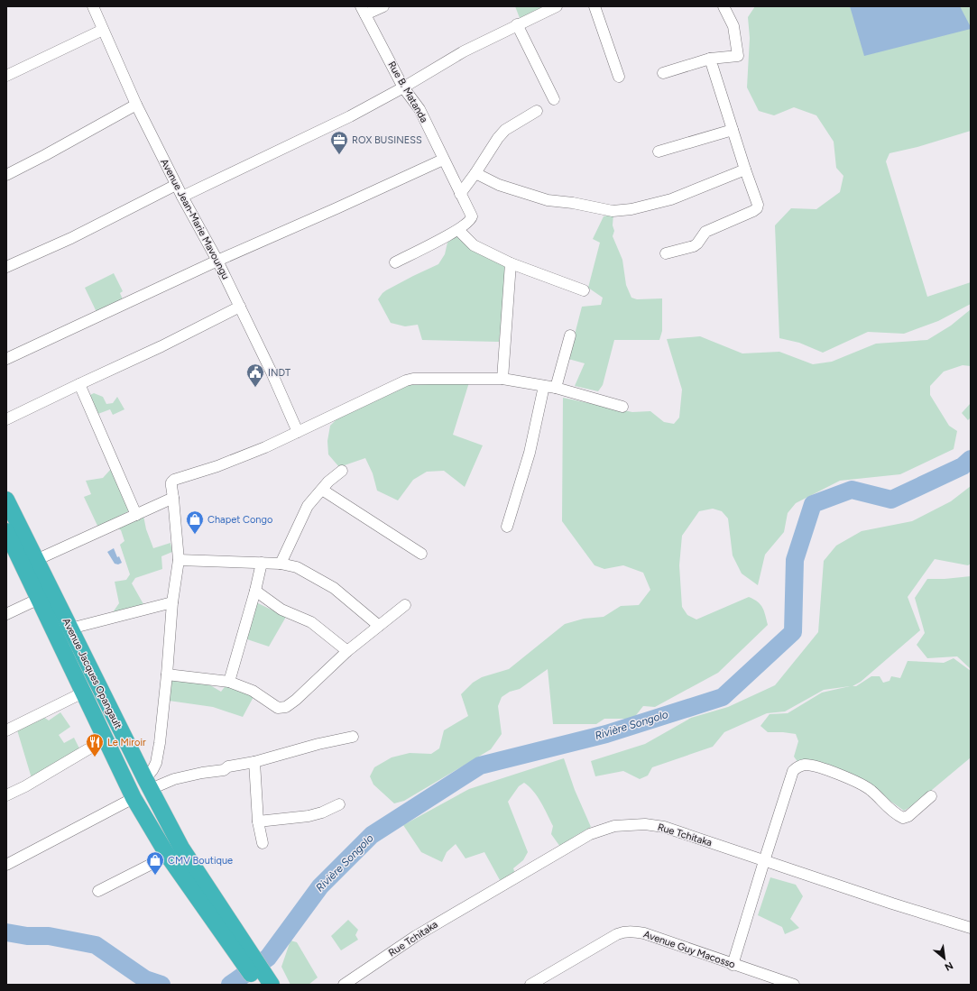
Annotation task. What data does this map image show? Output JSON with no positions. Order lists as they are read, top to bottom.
{
  "streets": {
    "highway": ["Avenue Jacques Opangault"],
    "street": [
      "Rue B. Matanda",
      "Avenue Jean-Marie Mavoungu",
      "Rue Tchitaka",
      "Avenue Guy Macosso"
    ]
  },
  "water": ["Rivière Songolo"],
  "places": {
    "office": ["ROX BUSINESS"],
    "public building": ["INDT"],
    "shop": ["Chapet Congo", "CMV Boutique"],
    "restaurant": ["Le Miroir"]
  },
  "north": "bottom right"
}
